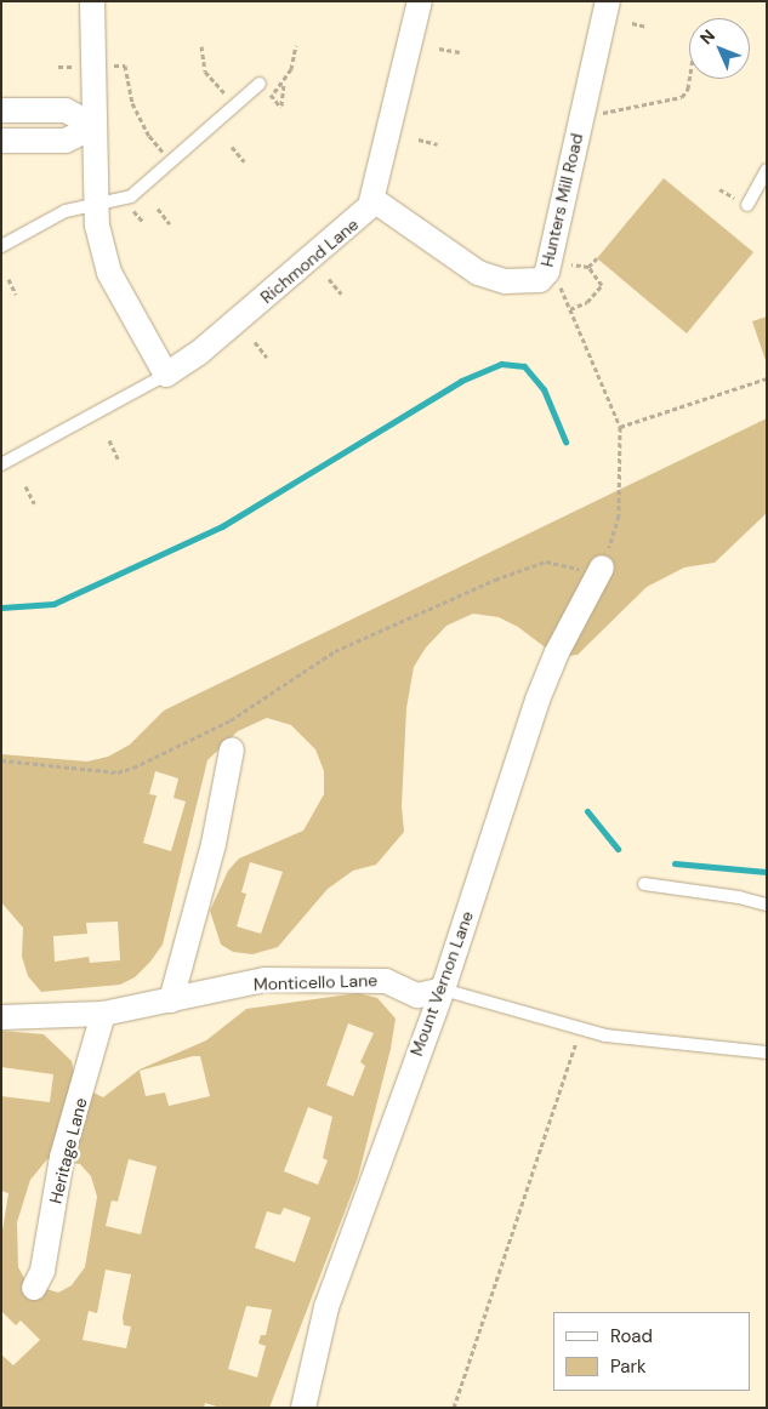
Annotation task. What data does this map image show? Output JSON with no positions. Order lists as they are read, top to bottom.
{
  "streets": {
    "street": [
      "Hunters Mill Road",
      "Richmond Lane",
      "Monticello Lane",
      "Mount Vernon Lane",
      "Heritage Lane"
    ]
  },
  "crossings": [
    ["Hunters Mill Road", "Richmond Lane"],
    ["Monticello Lane", "Mount Vernon Lane"],
    ["Monticello Lane", "Heritage Lane"]
  ],
  "legend": ["Road", "Park"],
  "north": "top left"
}
